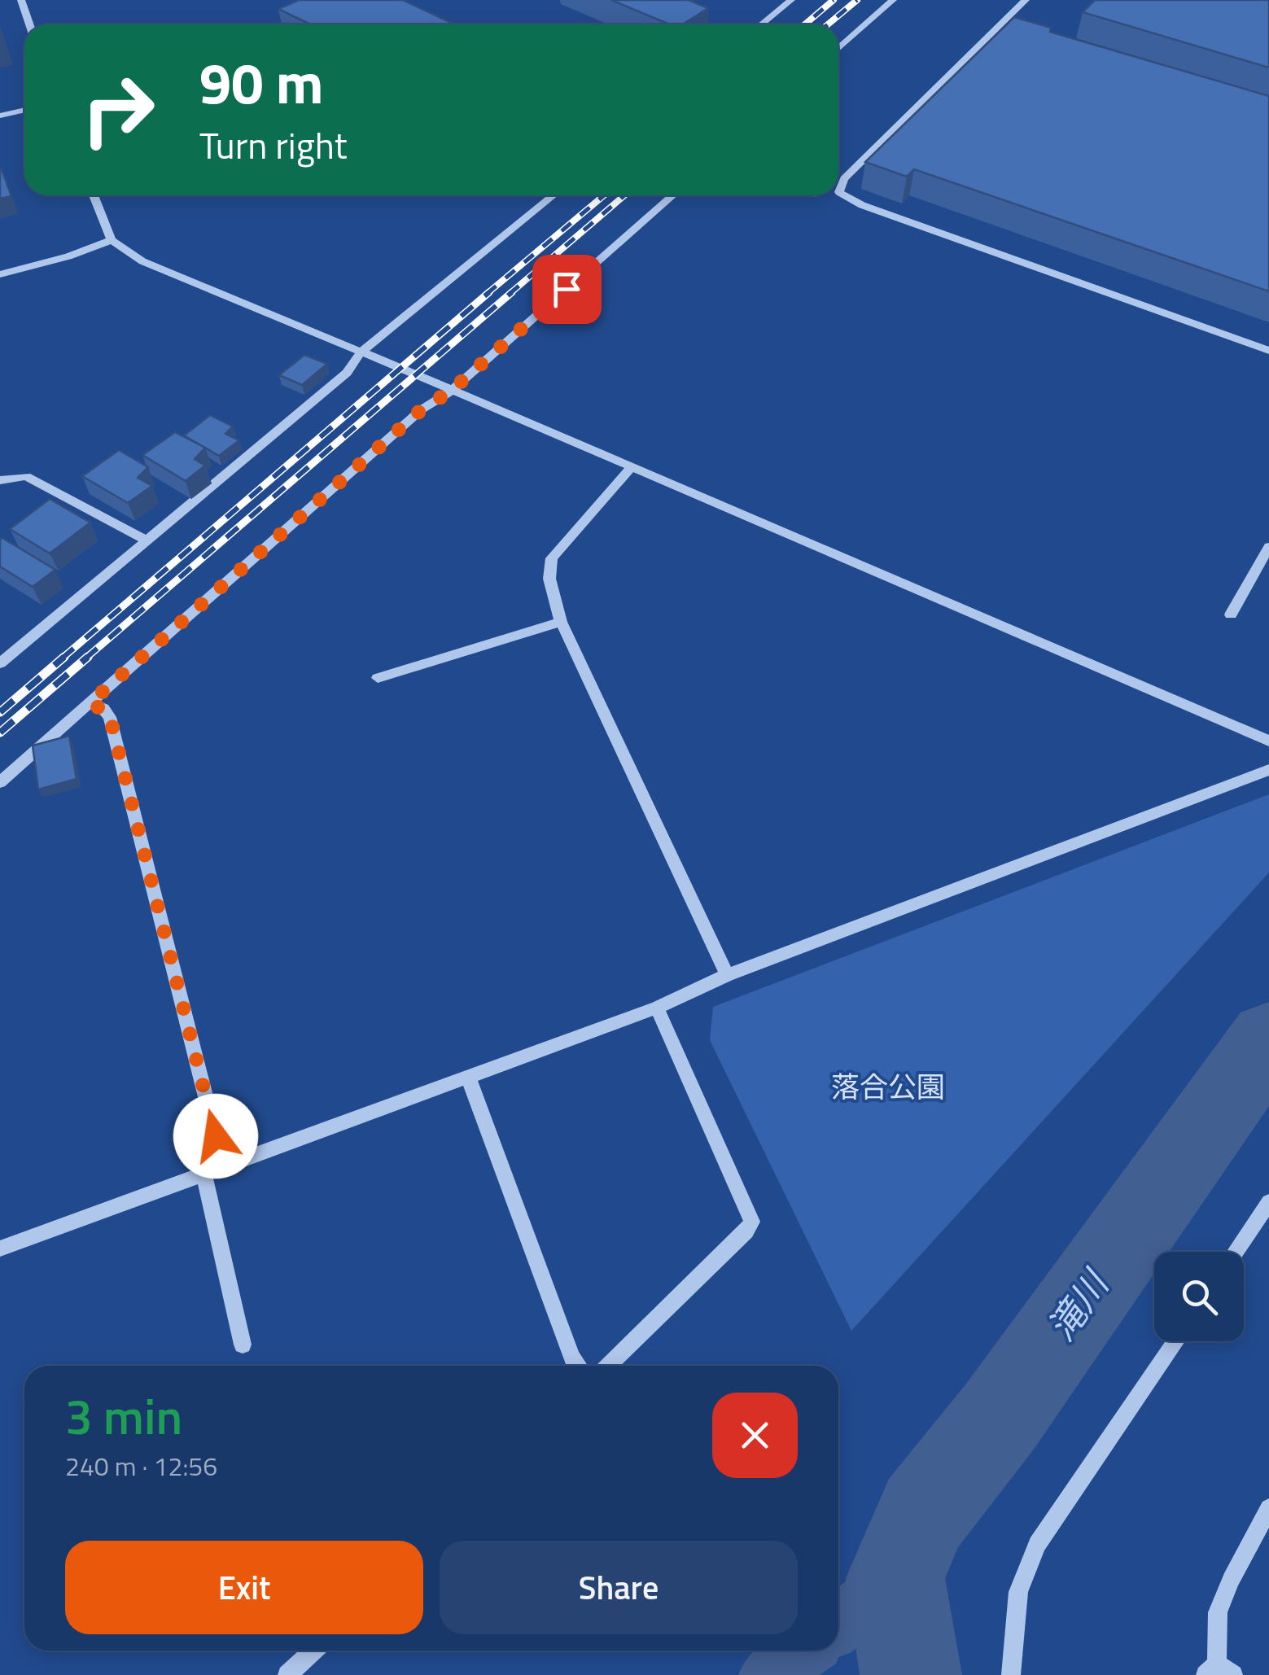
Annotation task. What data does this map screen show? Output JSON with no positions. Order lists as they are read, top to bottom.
{
  "water": ["滝川"],
  "parks": ["落合公園"],
  "page": {
    "turn": ["90 m", "Turn right"],
    "heading": ["3 min", "240 m · 12:56"],
    "buttons": ["Exit", "Share"]
  }
}
